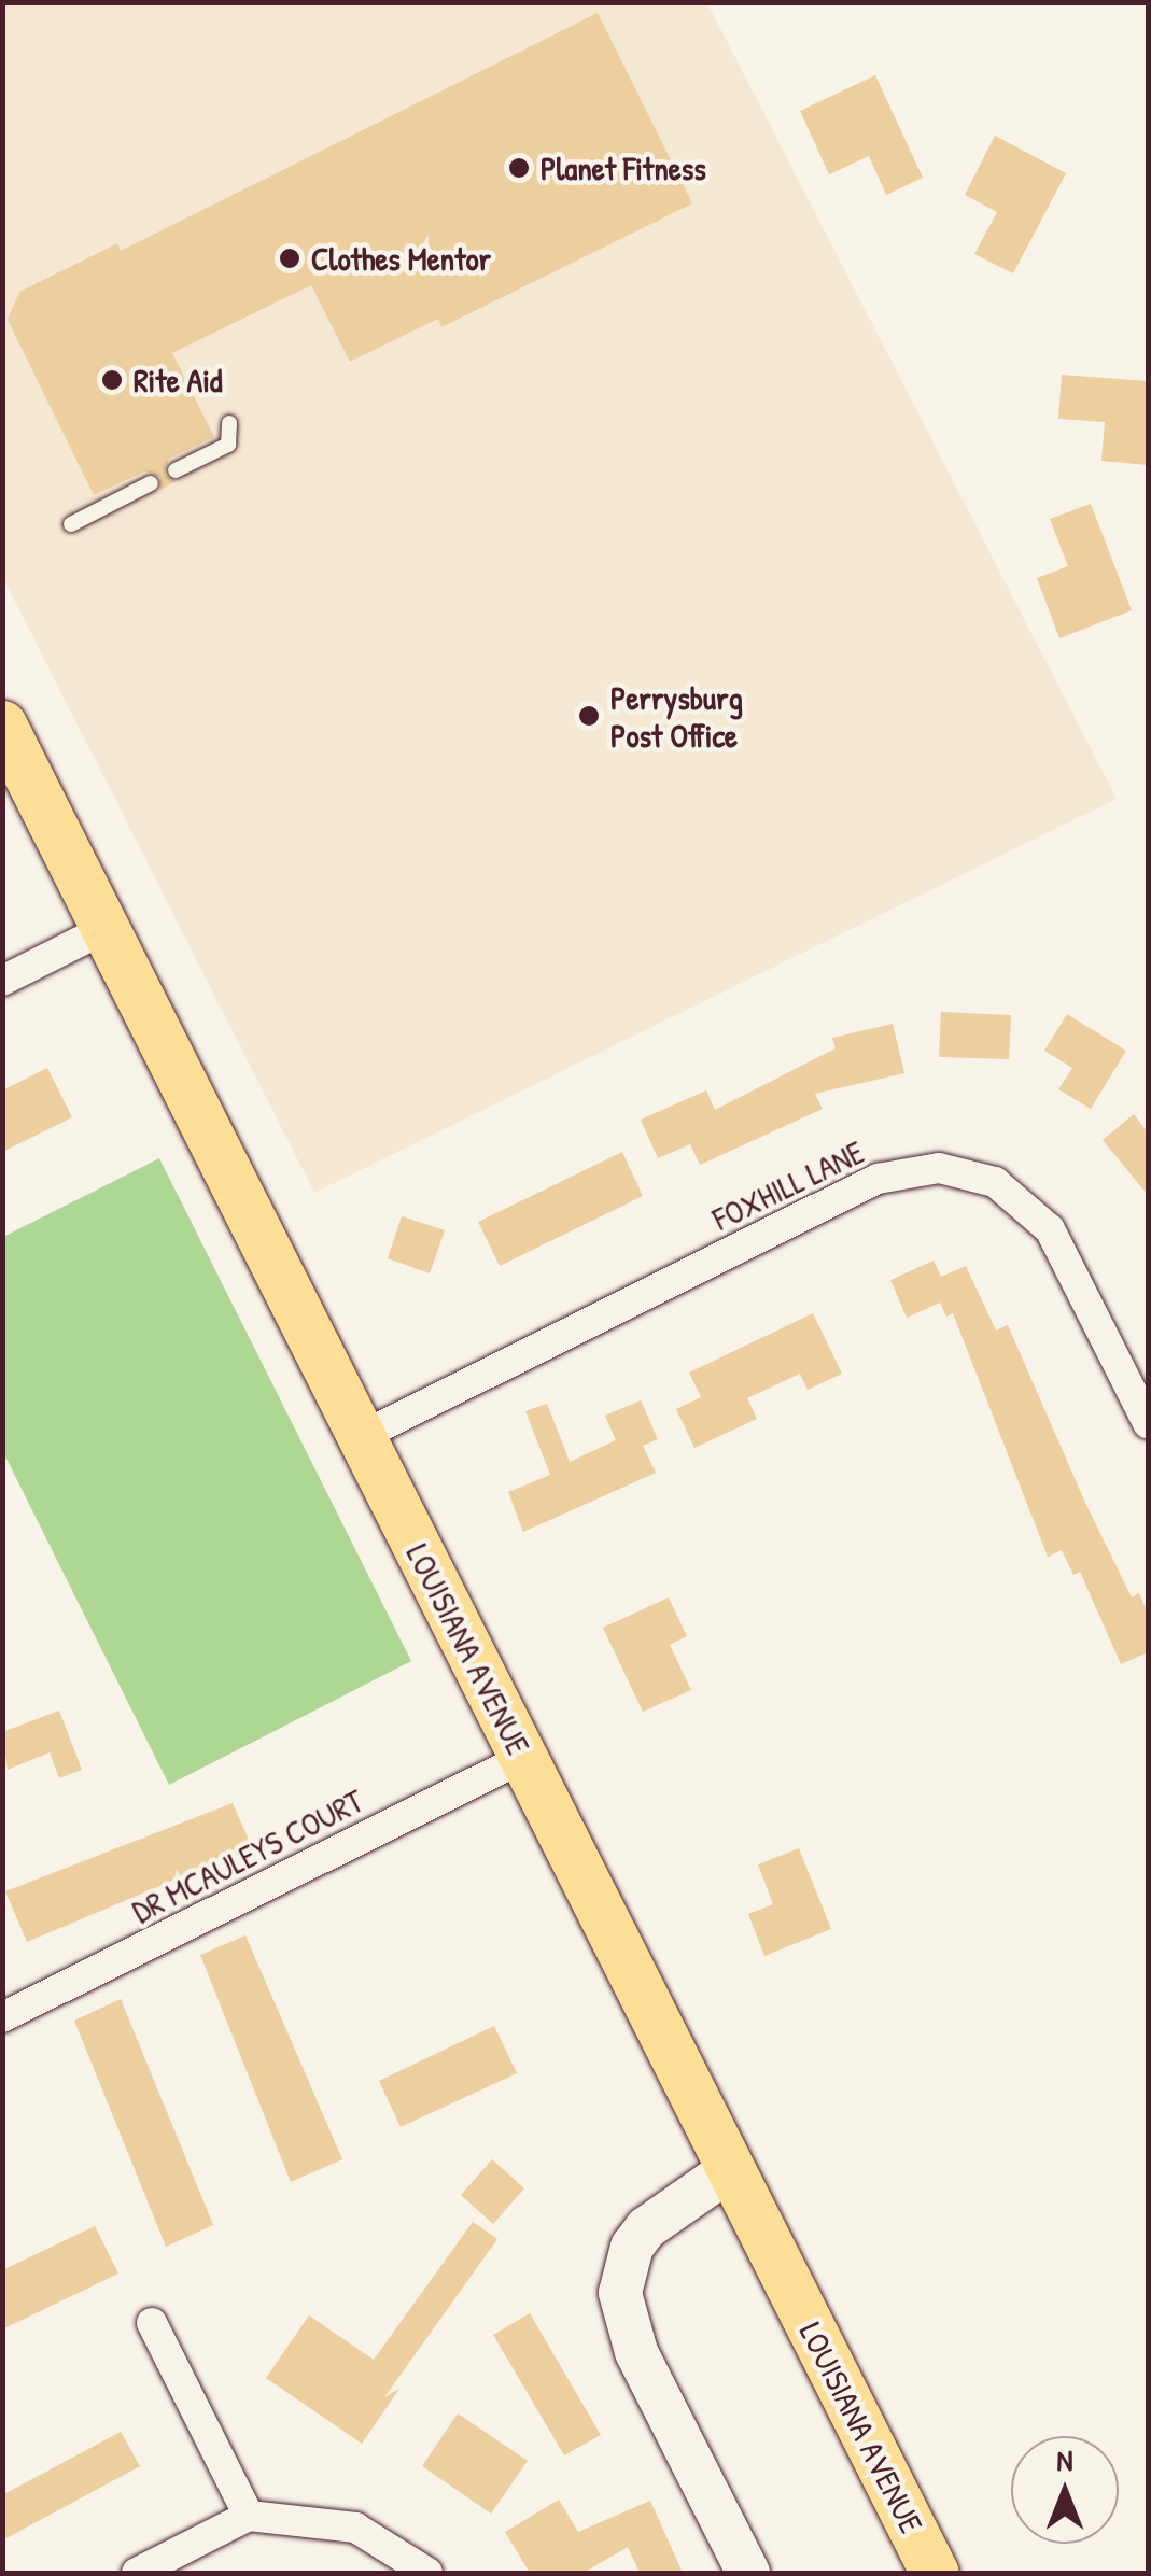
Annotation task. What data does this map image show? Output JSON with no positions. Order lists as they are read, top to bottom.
{
  "streets": {
    "main road": ["LOUISIANA AVENUE"],
    "street": ["FOXHILL LANE", "DR MCAULEYS COURT"]
  },
  "crossings": [
    ["FOXHILL LANE", "LOUISIANA AVENUE"],
    ["LOUISIANA AVENUE", "DR MCAULEYS COURT"]
  ],
  "places": [
    "Planet Fitness",
    "Clothes Mentor",
    "Rite Aid",
    "Perrysburg Post Office"
  ],
  "north": "top"
}
